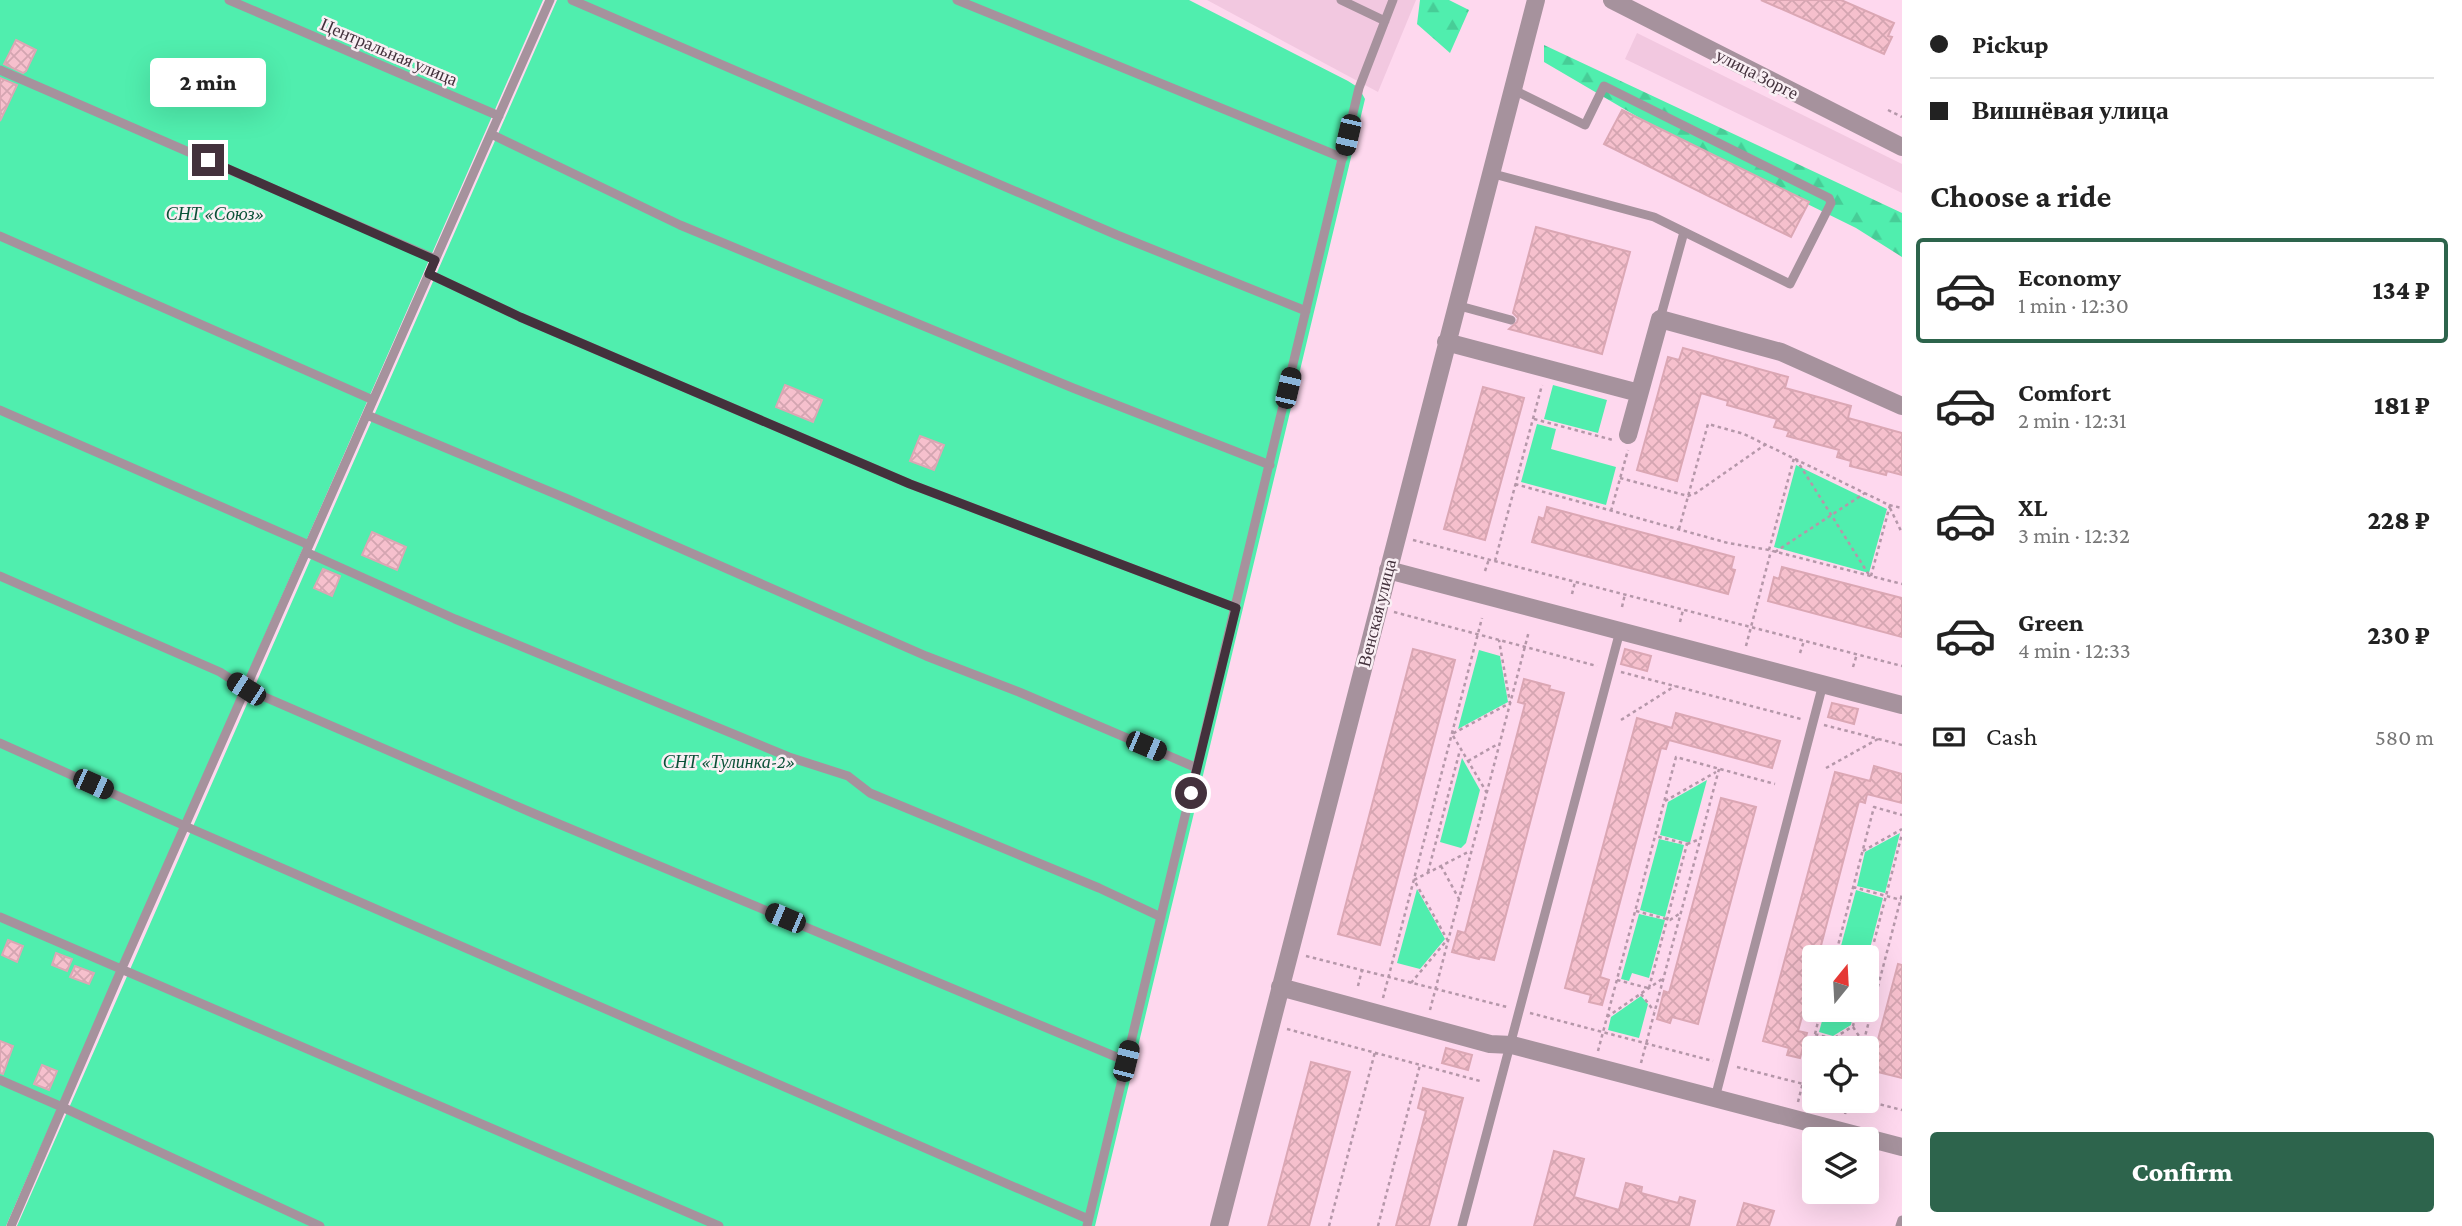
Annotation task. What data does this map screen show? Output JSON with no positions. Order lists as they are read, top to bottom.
{
  "streets": {
    "street": ["улица Зорге", "Венская улица"],
    "lane": ["Центральная улица"]
  },
  "parks": ["СНТ «Союз»", "СНТ «Тулинка-2»"],
  "north": "top",
  "page": {
    "banner": ["Pickup", "Вишнёвая улица"],
    "bubble": "2 min",
    "heading": "Choose a ride",
    "list": [
      {
        "name": "Economy",
        "note": "1 min · 12:30",
        "value": "134 ₽"
      },
      {
        "name": "Comfort",
        "note": "2 min · 12:31",
        "value": "181 ₽"
      },
      {
        "name": "XL",
        "note": "3 min · 12:32",
        "value": "228 ₽"
      },
      {
        "name": "Green",
        "note": "4 min · 12:33",
        "value": "230 ₽"
      }
    ],
    "pay": ["Cash", "580 m"],
    "buttons": "Confirm"
  }
}
